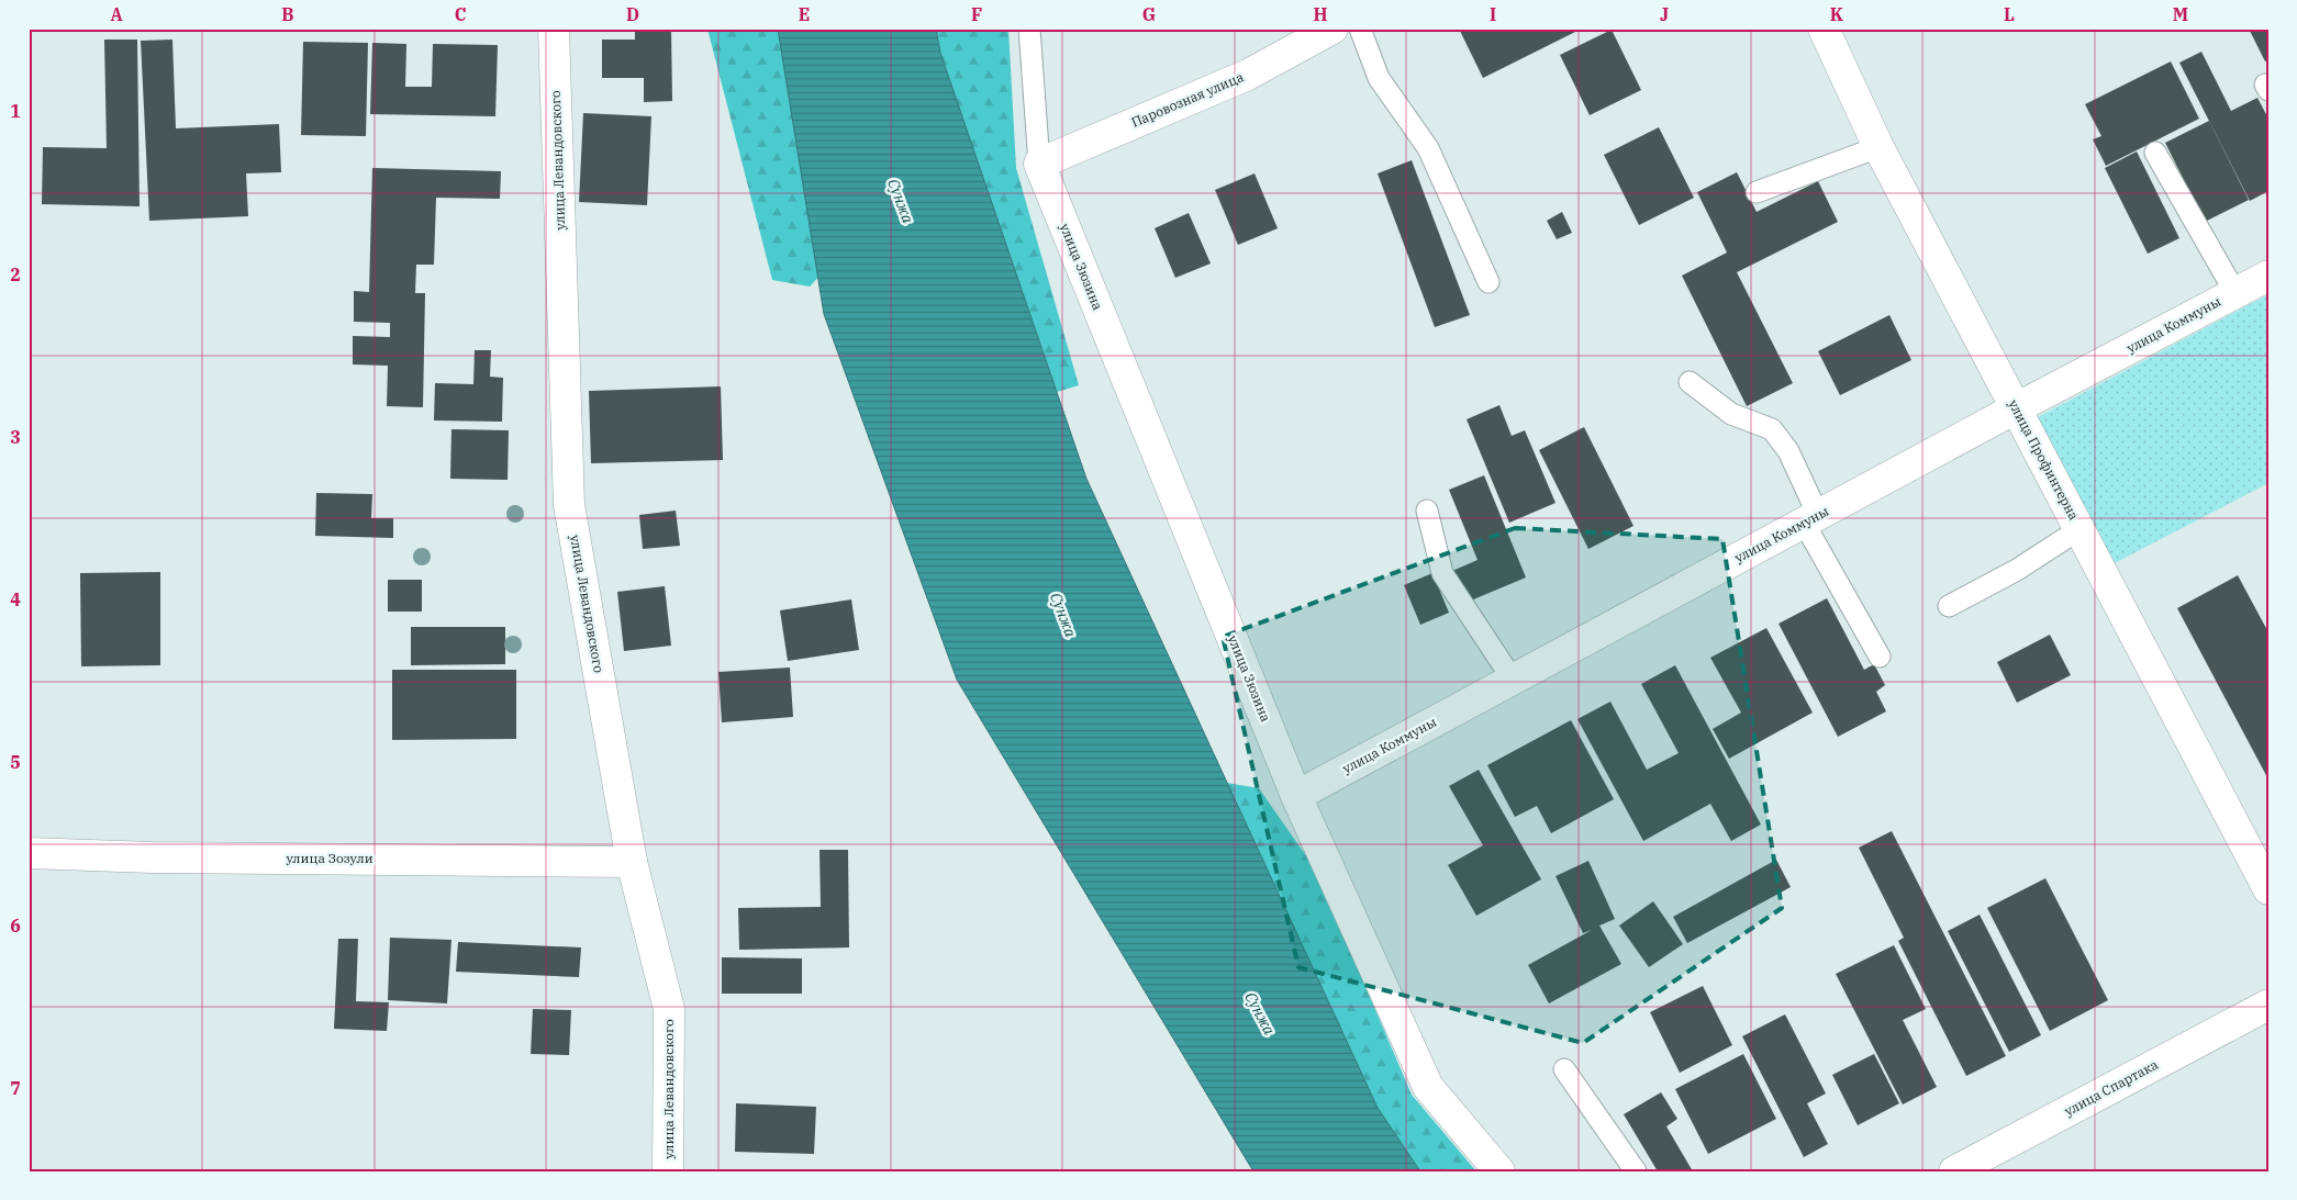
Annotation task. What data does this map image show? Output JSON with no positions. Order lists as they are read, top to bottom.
{
  "streets": {
    "street": [
      "Паровозная улица",
      "улица Левандовского",
      "улица Зюзина",
      "улица Коммуны",
      "улица Профинтерна",
      "улица Зозули",
      "улица Спартака"
    ]
  },
  "crossings": [
    ["Паровозная улица", "улица Зюзина"],
    ["улица Левандовского", "улица Зозули"],
    ["улица Зюзина", "улица Коммуны"],
    ["улица Коммуны", "улица Профинтерна"]
  ],
  "water": ["Сунжа"],
  "grid": {
    "columns": [
      "A",
      "B",
      "C",
      "D",
      "E",
      "F",
      "G",
      "H",
      "I",
      "J",
      "K",
      "L",
      "M"
    ],
    "rows": [
      "1",
      "2",
      "3",
      "4",
      "5",
      "6",
      "7"
    ]
  }
}
